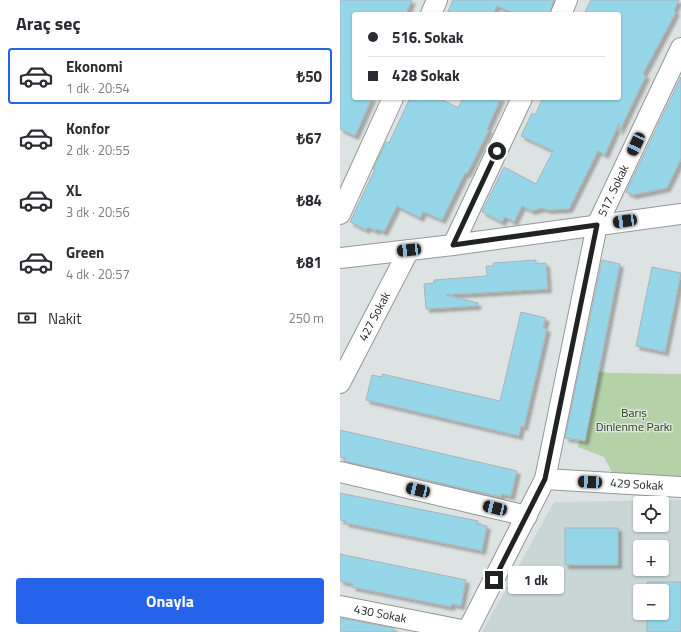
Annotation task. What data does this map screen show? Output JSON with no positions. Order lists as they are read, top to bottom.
{
  "streets": {
    "street": [
      "517. Sokak",
      "427 Sokak",
      "429 Sokak",
      "430 Sokak"
    ]
  },
  "crossings": [
    ["517. Sokak", "429 Sokak"],
    ["517. Sokak", "430 Sokak"]
  ],
  "parks": ["Barış Dinlenme Parkı"],
  "page": {
    "heading": "Araç seç",
    "banner": ["516. Sokak", "428 Sokak"],
    "list": [
      {
        "name": "Ekonomi",
        "note": "1 dk · 20:54",
        "value": "₺50"
      },
      {
        "name": "Konfor",
        "note": "2 dk · 20:55",
        "value": "₺67"
      },
      {
        "name": "XL",
        "note": "3 dk · 20:56",
        "value": "₺84"
      },
      {
        "name": "Green",
        "note": "4 dk · 20:57",
        "value": "₺81"
      }
    ],
    "pay": ["Nakit", "250 m"],
    "map_buttons": ["+", "−"],
    "bubble": "1 dk",
    "buttons": "Onayla"
  }
}
